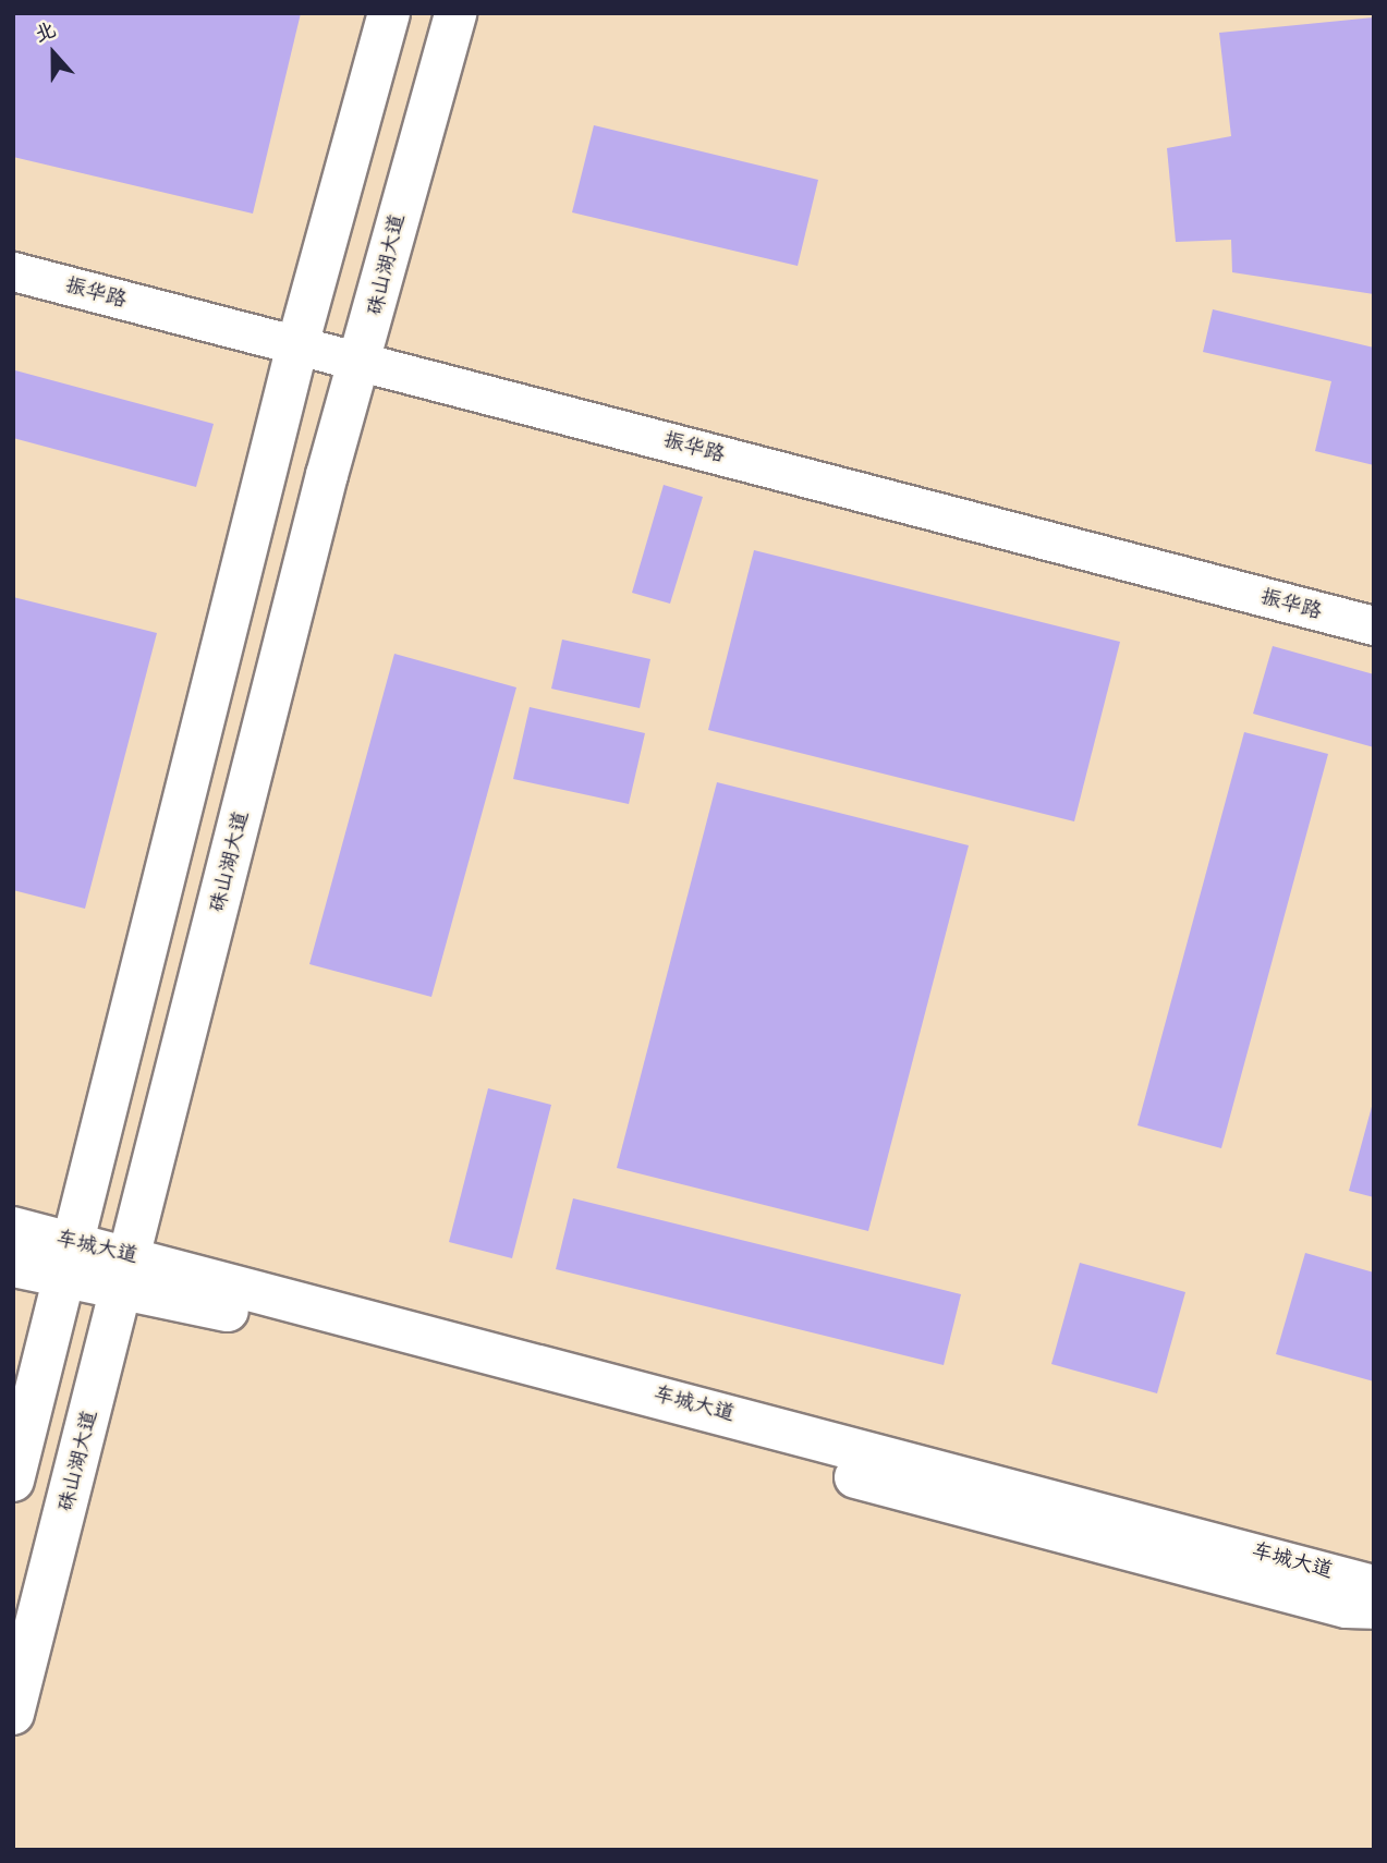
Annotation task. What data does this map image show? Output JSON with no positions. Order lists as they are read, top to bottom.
{
  "streets": {
    "main road": ["硃山湖大道", "车城大道"],
    "street": ["振华路"]
  },
  "crossings": [
    ["硃山湖大道", "振华路"],
    ["硃山湖大道", "车城大道"]
  ],
  "north": "top"
}
